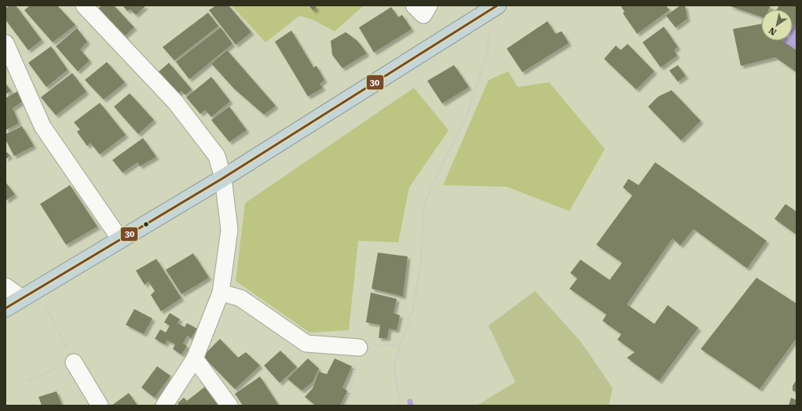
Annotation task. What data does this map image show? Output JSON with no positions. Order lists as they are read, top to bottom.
{
  "lines": ["transit line 30"],
  "north": "bottom left"
}
